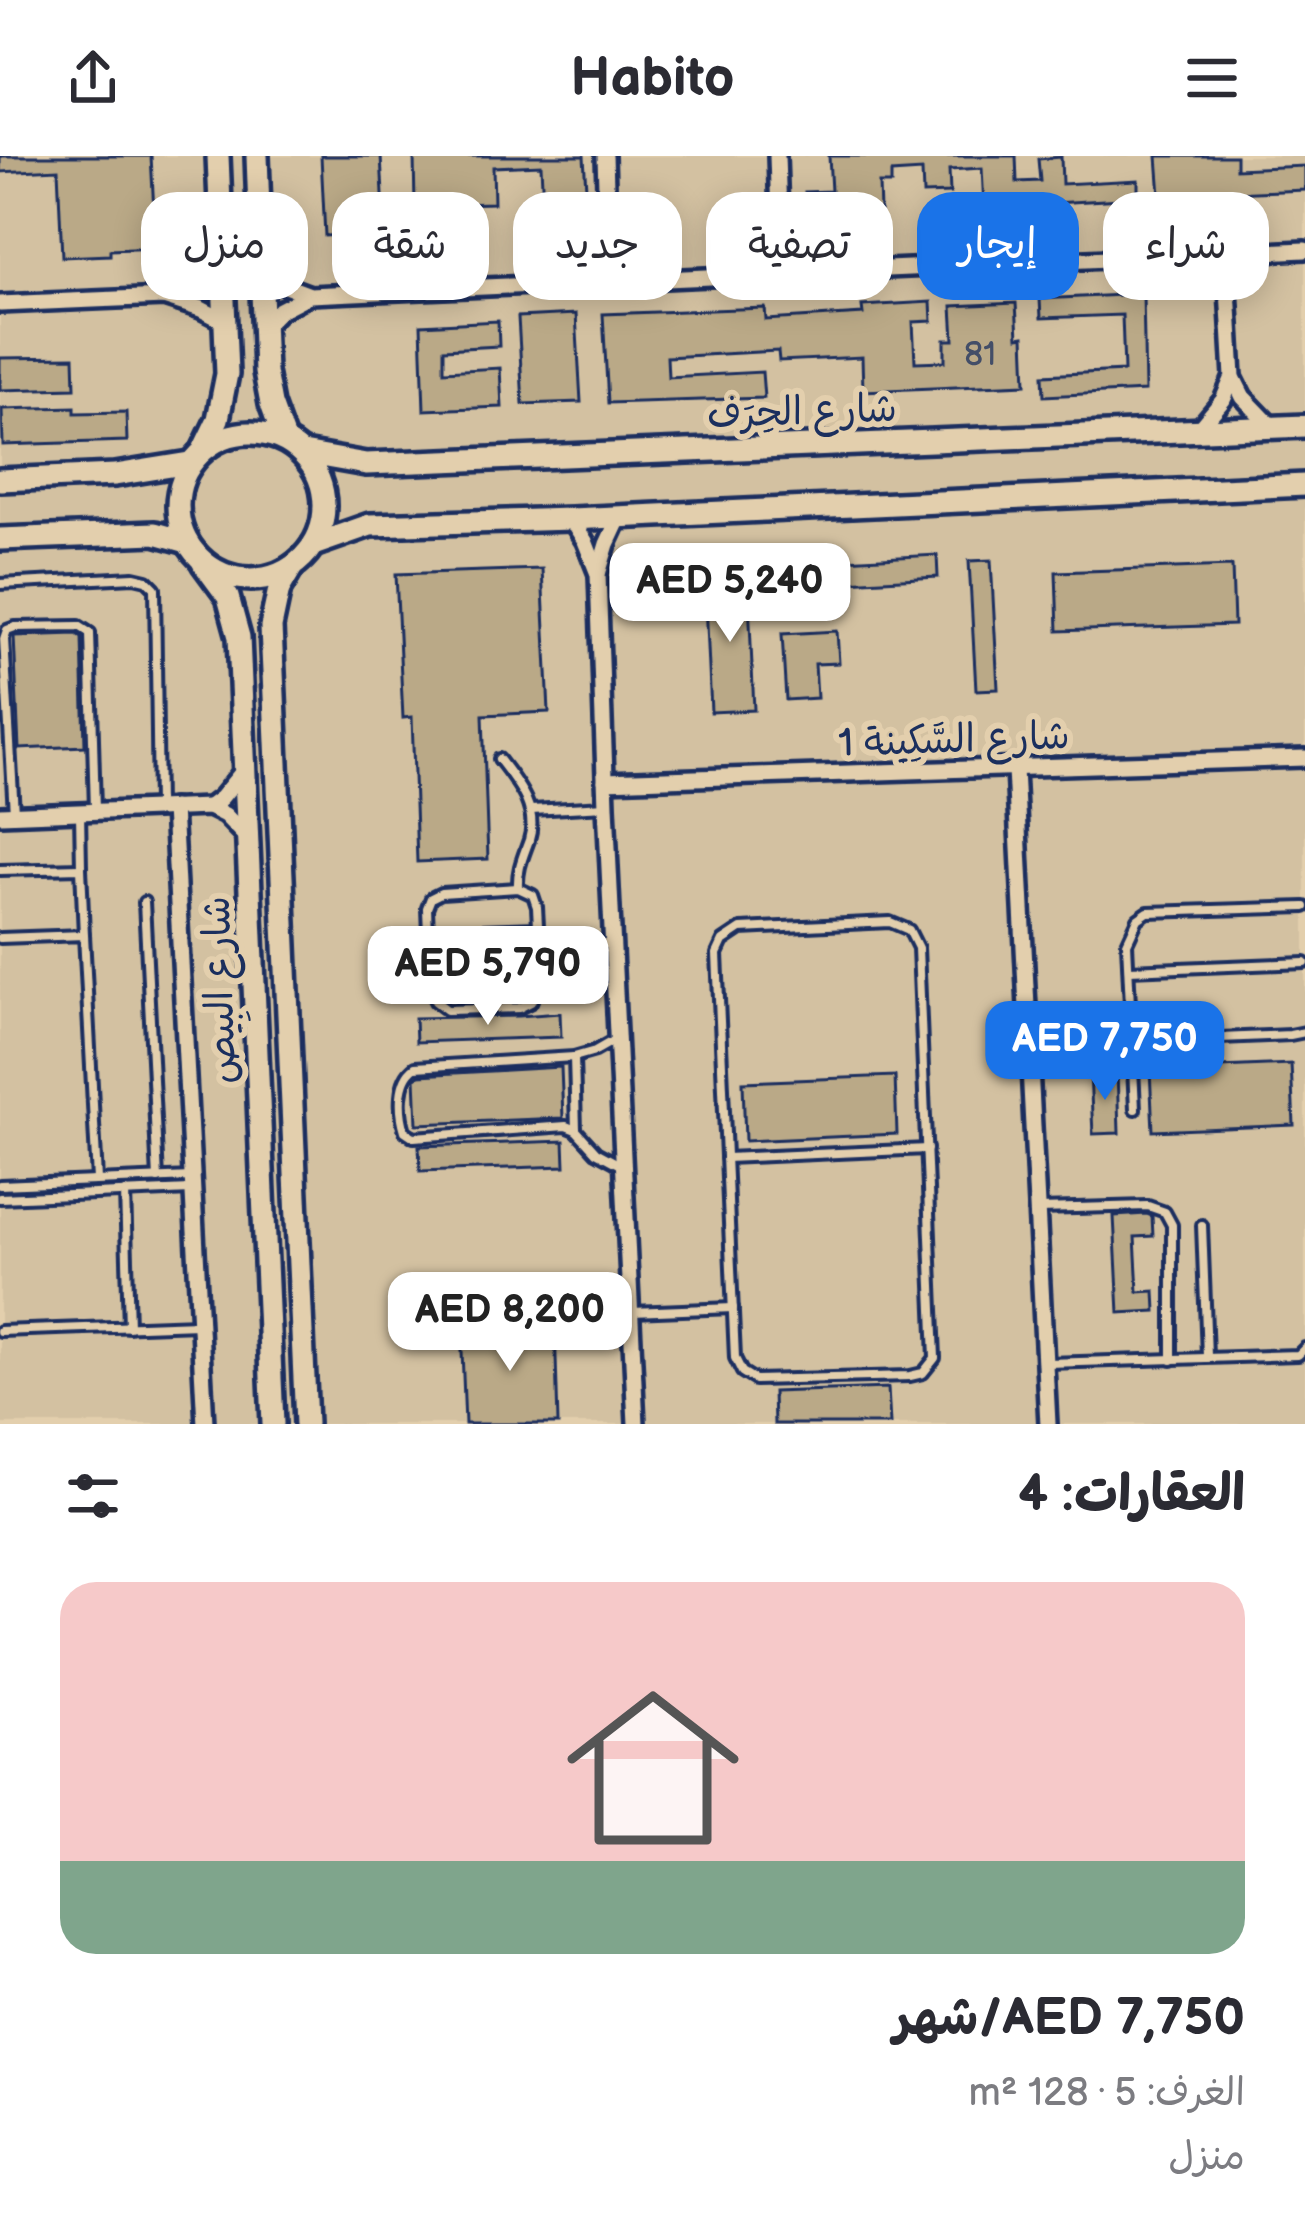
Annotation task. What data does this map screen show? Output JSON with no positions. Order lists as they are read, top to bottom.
{
  "streets": {
    "street": ["شارع الحِرَف", "شارع السَّكِينة 1", "شارع البِيص"]
  },
  "crossings": [
    ["شارع الحِرَف", "شارع البِيص"]
  ],
  "house_numbers": ["81"],
  "page": {
    "header": "Habito",
    "chip": [
      "شراء",
      "إيجار",
      "تصفية",
      "جديد",
      "شقة",
      "منزل"
    ],
    "price": [
      "AED 5,240",
      "AED 5,790",
      "AED 7,750",
      "AED 8,200"
    ],
    "heading": "العقارات: 4",
    "list": [
      {
        "name": "AED 7,750/شهر",
        "note": "الغرف: 5 · 128 m² · منزل"
      }
    ]
  }
}
